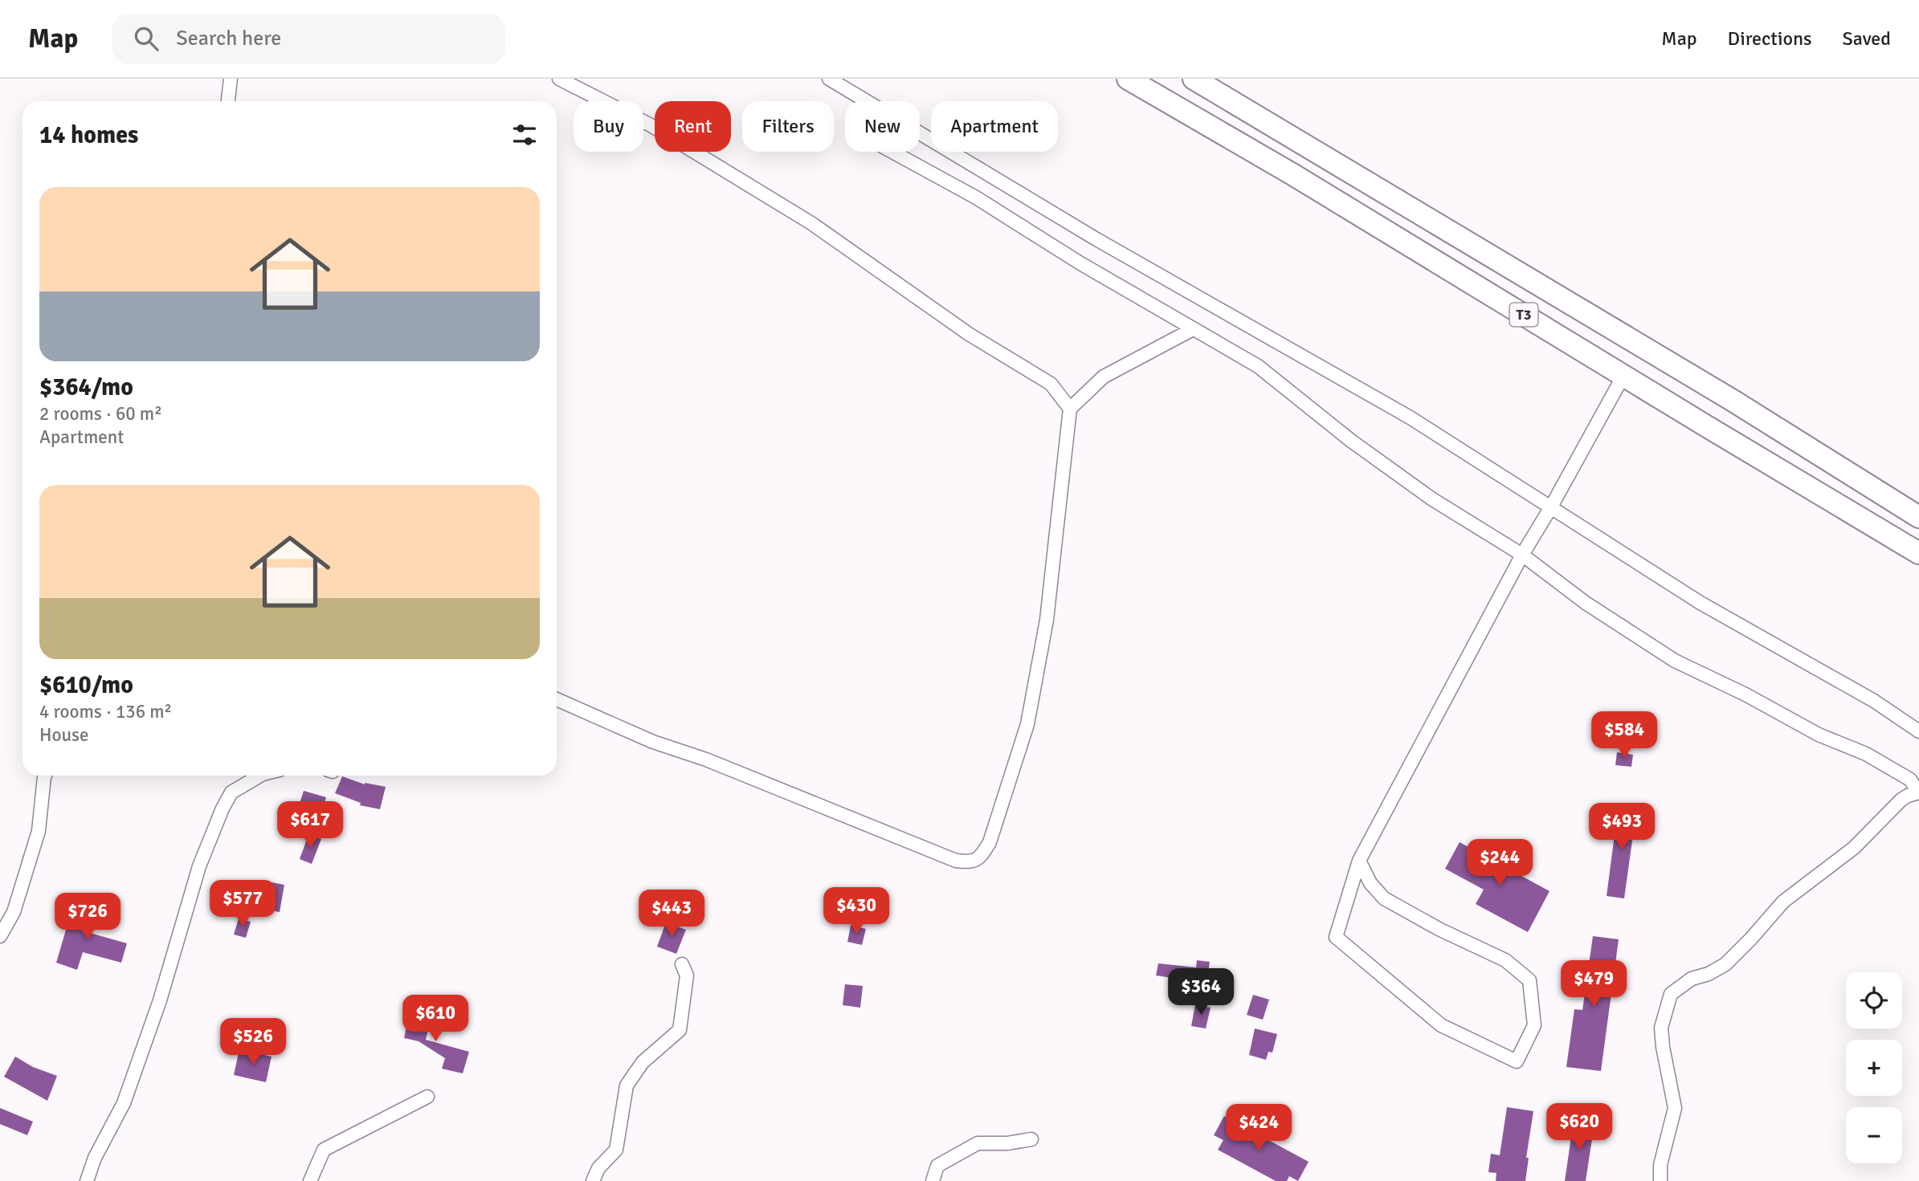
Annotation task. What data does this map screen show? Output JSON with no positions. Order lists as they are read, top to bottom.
{
  "streets": {
    "highway": ["T3"]
  },
  "page": {
    "header": "Map",
    "search": "Search here",
    "nav": ["Map", "Directions", "Saved"],
    "chip": [
      "Buy",
      "Rent",
      "Filters",
      "New",
      "Apartment"
    ],
    "heading": "14 homes",
    "list": [
      {
        "name": "$364/mo",
        "note": "2 rooms · 60 m² · Apartment"
      },
      {
        "name": "$610/mo",
        "note": "4 rooms · 136 m² · House"
      }
    ],
    "price": [
      "$584",
      "$617",
      "$493",
      "$244",
      "$577",
      "$430",
      "$443",
      "$726",
      "$479",
      "$364",
      "$610",
      "$526",
      "$620",
      "$424"
    ],
    "map_buttons": ["+", "−"]
  }
}
